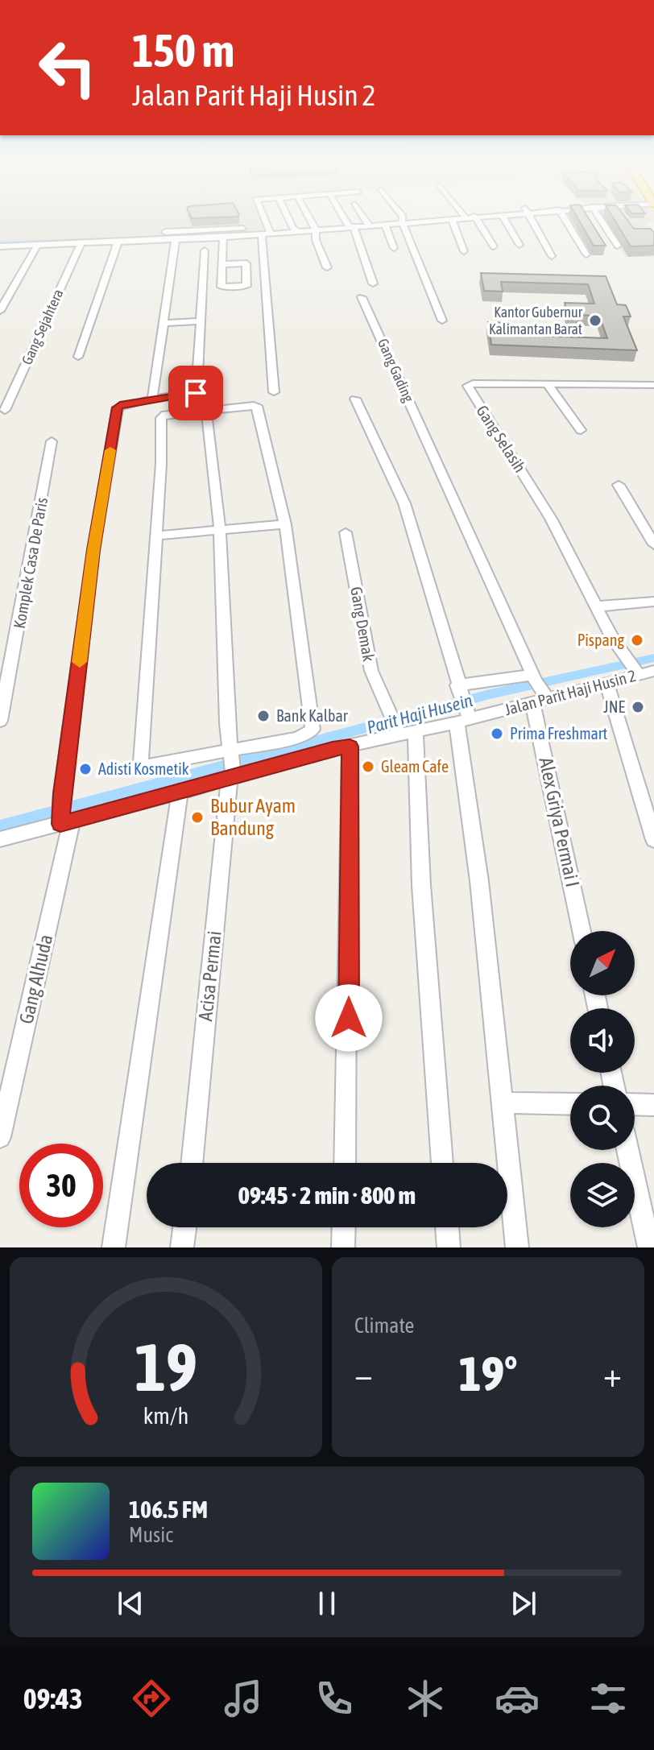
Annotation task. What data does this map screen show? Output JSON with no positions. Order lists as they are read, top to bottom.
{
  "streets": {
    "street": [
      "Gang Sejahtera",
      "Gang Gading",
      "Gang Selasih",
      "Komplek Casa De Paris",
      "Gang Demak",
      "Jalan Parit Haji Husin 2",
      "Alex Griya Permai I",
      "Acisa Permai",
      "Gang Alhuda"
    ]
  },
  "crossings": [
    ["Gang Gading", "Jalan Parit Haji Husin 2"],
    ["Gang Gading", "Alex Griya Permai I"],
    ["Gang Selasih", "Jalan Parit Haji Husin 2"],
    ["Gang Demak", "Jalan Parit Haji Husin 2"],
    ["Jalan Parit Haji Husin 2", "Alex Griya Permai I"],
    ["Jalan Parit Haji Husin 2", "Acisa Permai"],
    ["Jalan Parit Haji Husin 2", "Gang Alhuda"]
  ],
  "water": ["Parit Haji Husein"],
  "places": [
    "Kantor Gubernur Kalimantan Barat",
    "Pispang",
    "JNE",
    "Bank Kalbar",
    "Prima Freshmart",
    "Gleam Cafe",
    "Adisti Kosmetik",
    "Bubur Ayam Bandung"
  ],
  "north": "top right",
  "page": {
    "turn": ["150 m", "Jalan Parit Haji Husin 2"],
    "limit": "30",
    "trip": "09:45 · 2 min · 800 m",
    "tile": "Climate",
    "heat": ["−", "19°", "+"],
    "song": ["106.5 FM", "Music"],
    "tabs": "09:43",
    "gauge": ["19", "km/h"]
  }
}
